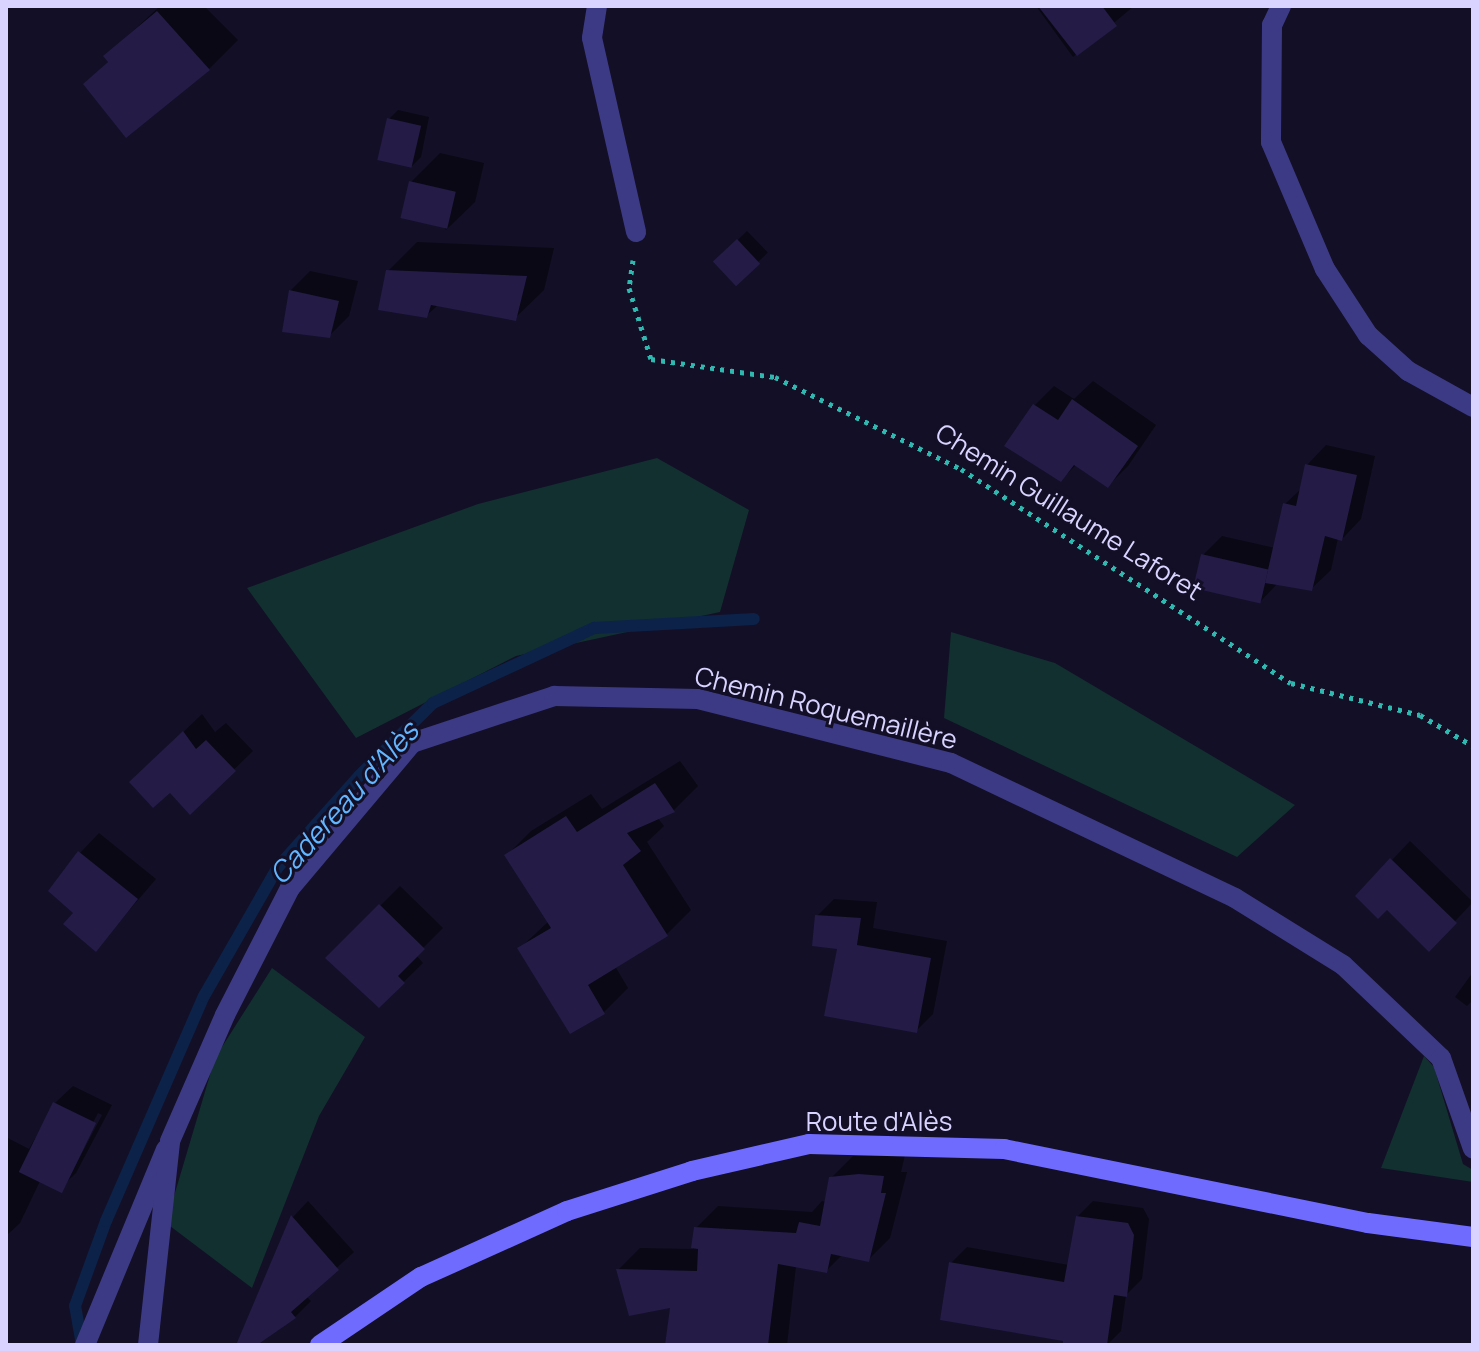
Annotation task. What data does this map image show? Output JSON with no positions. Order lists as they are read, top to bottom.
{
  "streets": {
    "main road": ["Route d'Alès"],
    "street": ["Chemin Roquemaillère"],
    "path": ["Chemin Guillaume Laforet"]
  },
  "water": ["Cadereau d'Alès"]
}
